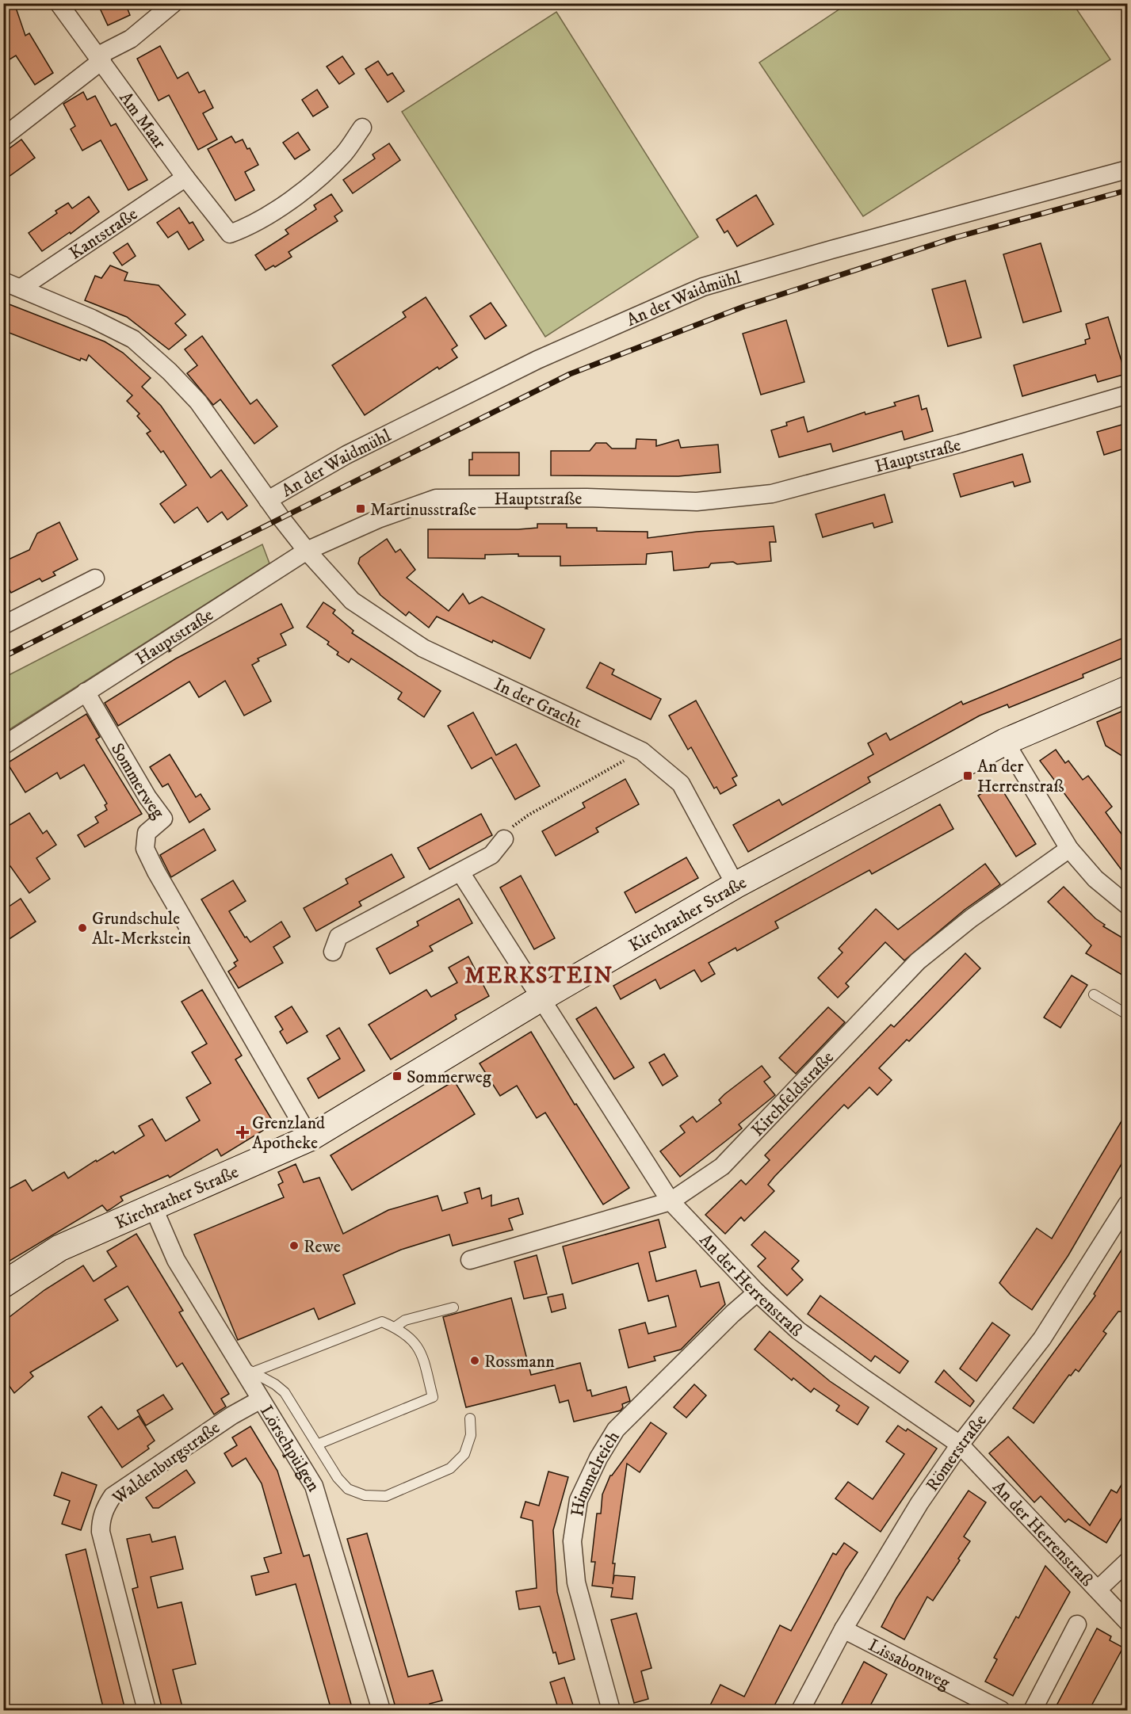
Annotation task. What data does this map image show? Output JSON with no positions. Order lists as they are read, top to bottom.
{
  "streets": {
    "main road": ["Kirchrather Straße"],
    "street": [
      "Am Maar",
      "Kantstraße",
      "An der Waidmühl",
      "Hauptstraße",
      "In der Gracht",
      "Sommerweg",
      "Kirchfeldstraße",
      "An der Herrenstraß",
      "Lörschpülgen",
      "Römerstraße",
      "Waldenburgstraße",
      "Himmelreich",
      "Lissabonweg"
    ]
  },
  "crossings": [
    ["Am Maar", "Kantstraße"],
    ["Hauptstraße", "In der Gracht"],
    ["Hauptstraße", "Sommerweg"],
    ["In der Gracht", "Kirchrather Straße"],
    ["Sommerweg", "Kirchrather Straße"],
    ["Kirchrather Straße", "An der Herrenstraß"],
    ["Kirchrather Straße", "Lörschpülgen"],
    ["Kirchfeldstraße", "An der Herrenstraß"],
    ["An der Herrenstraß", "Römerstraße"],
    ["An der Herrenstraß", "Himmelreich"],
    ["Lörschpülgen", "Waldenburgstraße"],
    ["Römerstraße", "Lissabonweg"]
  ],
  "districts": ["MERKSTEIN"],
  "places": {
    "transit": ["Martinusstraße", "An der Herrenstraß", "Sommerweg"],
    "other": ["Grundschule Alt-Merkstein", "Rewe", "Rossmann"],
    "health": ["Grenzland Apotheke"]
  }
}
